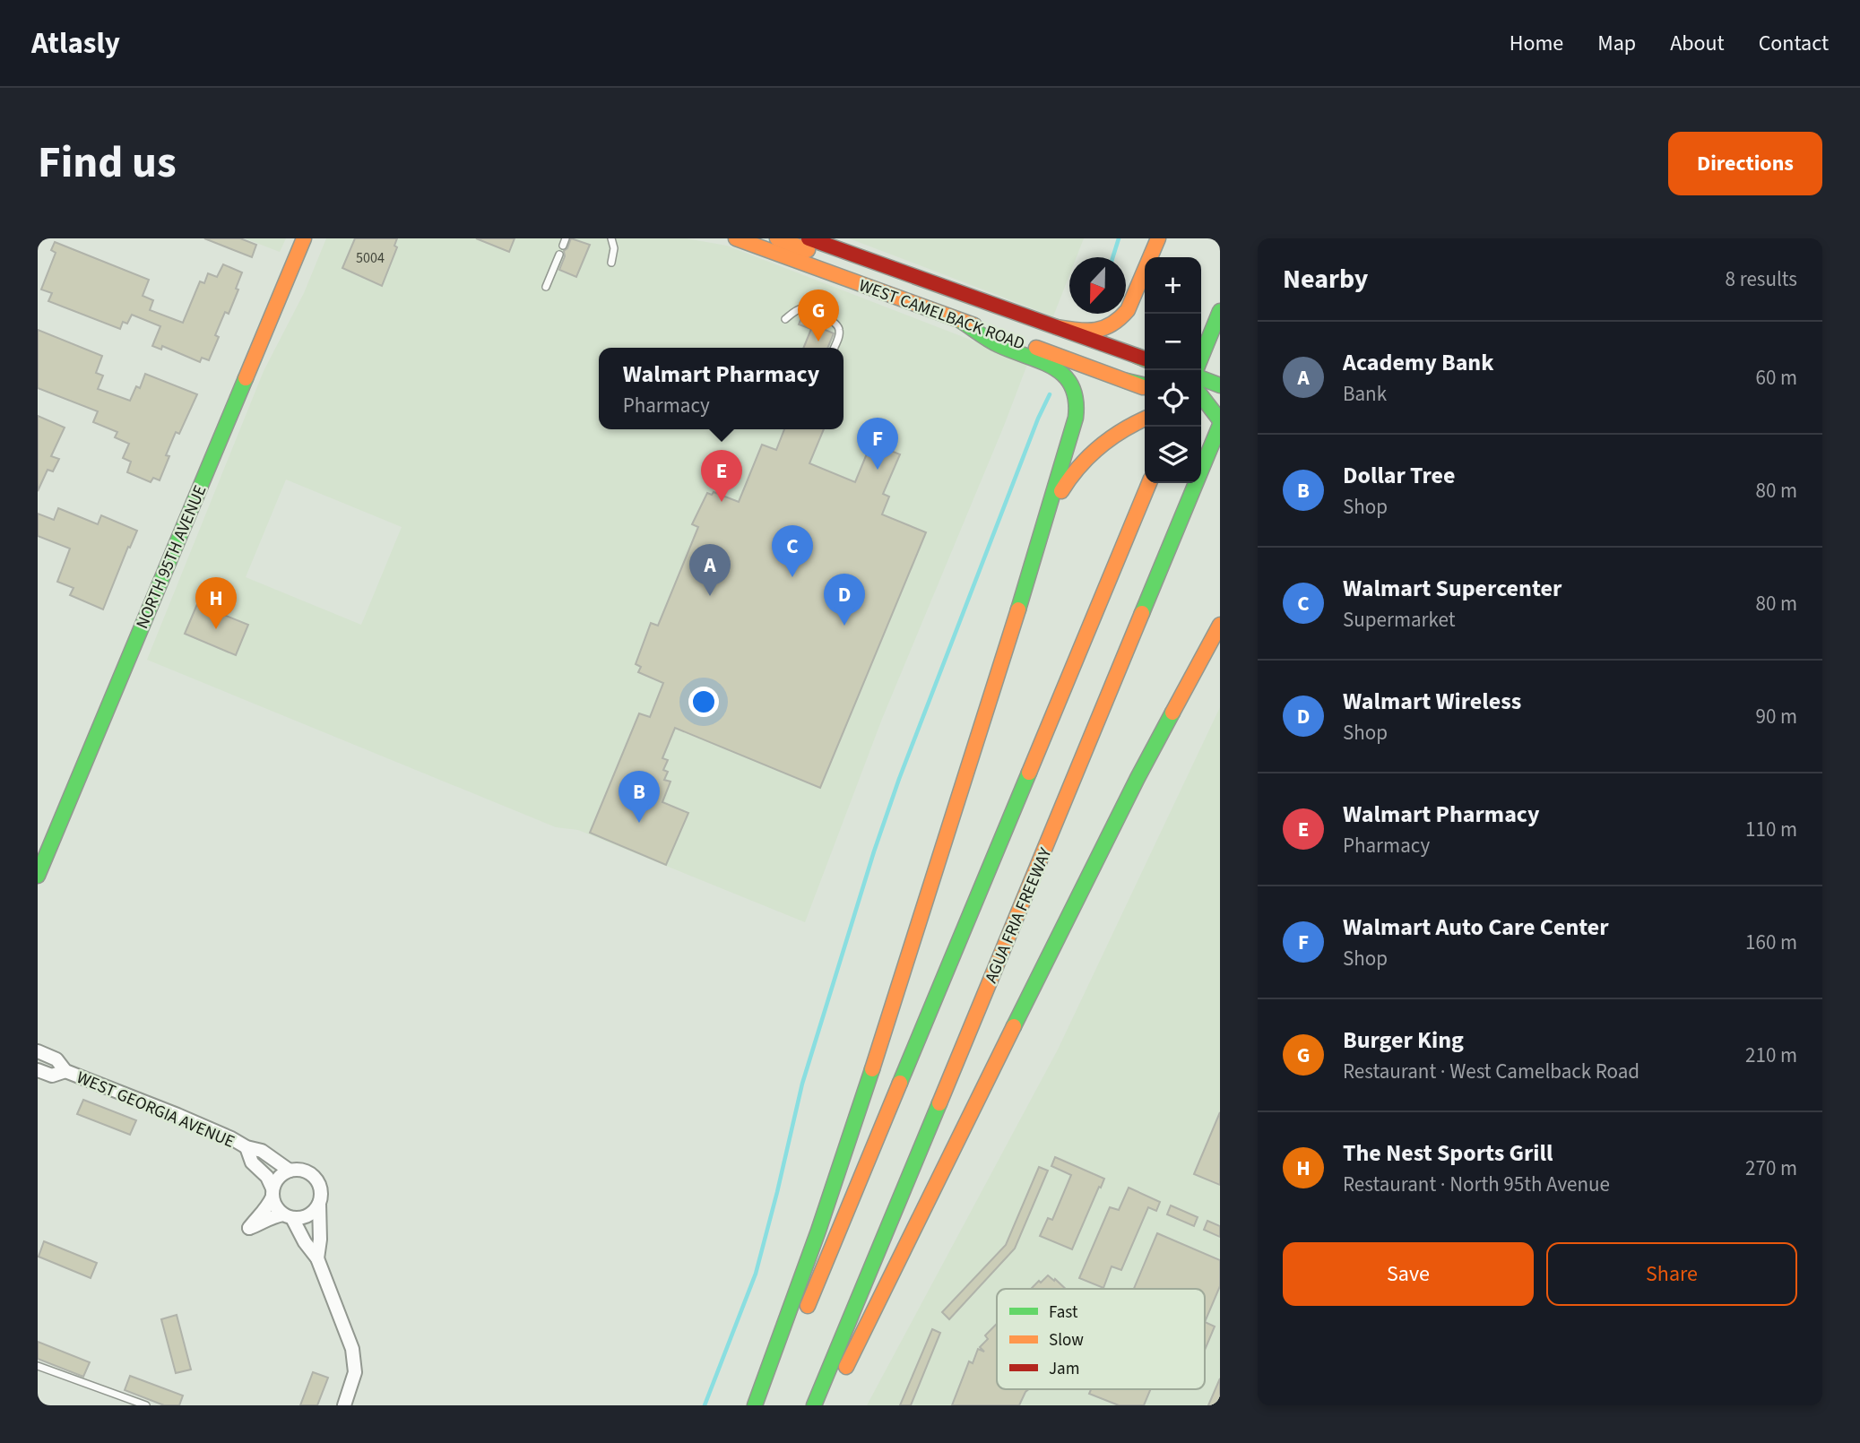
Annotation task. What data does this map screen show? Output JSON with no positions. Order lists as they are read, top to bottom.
{
  "streets": {
    "main road": ["WEST CAMELBACK ROAD", "NORTH 95TH AVENUE", "AGUA FRIA FREEWAY"],
    "street": ["WEST GEORGIA AVENUE"]
  },
  "house_numbers": ["5004"],
  "legend": ["Fast", "Slow", "Jam"],
  "north": "bottom",
  "page": {
    "header": "Atlasly",
    "nav": [
      "Home",
      "Map",
      "About",
      "Contact"
    ],
    "title": "Find us",
    "buttons": [
      "Directions",
      ["Save", "Share"]
    ],
    "heading": ["Nearby", "8 results"],
    "map_buttons": ["+", "−"],
    "pins": [
      "G",
      "F",
      "E",
      "C",
      "A",
      "D",
      "H",
      "B"
    ],
    "list": [
      {
        "mark": "A",
        "name": "Academy Bank",
        "note": "Bank",
        "value": "60 m"
      },
      {
        "mark": "B",
        "name": "Dollar Tree",
        "note": "Shop",
        "value": "80 m"
      },
      {
        "mark": "C",
        "name": "Walmart Supercenter",
        "note": "Supermarket",
        "value": "80 m"
      },
      {
        "mark": "D",
        "name": "Walmart Wireless",
        "note": "Shop",
        "value": "90 m"
      },
      {
        "mark": "E",
        "name": "Walmart Pharmacy",
        "note": "Pharmacy",
        "value": "110 m"
      },
      {
        "mark": "F",
        "name": "Walmart Auto Care Center",
        "note": "Shop",
        "value": "160 m"
      },
      {
        "mark": "G",
        "name": "Burger King",
        "note": "Restaurant · West Camelback Road",
        "value": "210 m"
      },
      {
        "mark": "H",
        "name": "The Nest Sports Grill",
        "note": "Restaurant · North 95th Avenue",
        "value": "270 m"
      }
    ],
    "popup": ["Walmart Pharmacy", "Pharmacy"]
  }
}
